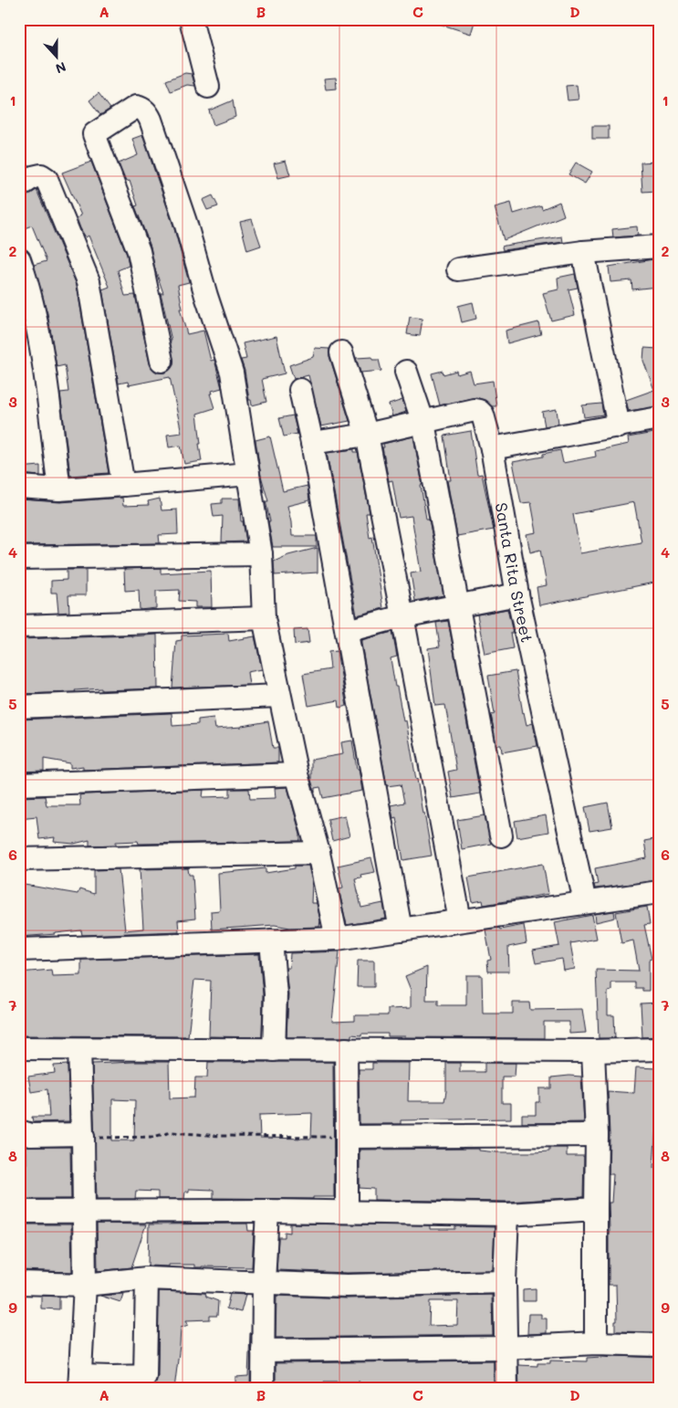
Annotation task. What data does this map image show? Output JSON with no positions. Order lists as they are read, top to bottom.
{
  "streets": {
    "street": ["Santa Rita Street"]
  },
  "north": "bottom",
  "grid": {
    "columns": [
      "A",
      "B",
      "C",
      "D"
    ],
    "rows": [
      "1",
      "2",
      "3",
      "4",
      "5",
      "6",
      "7",
      "8",
      "9"
    ]
  }
}
